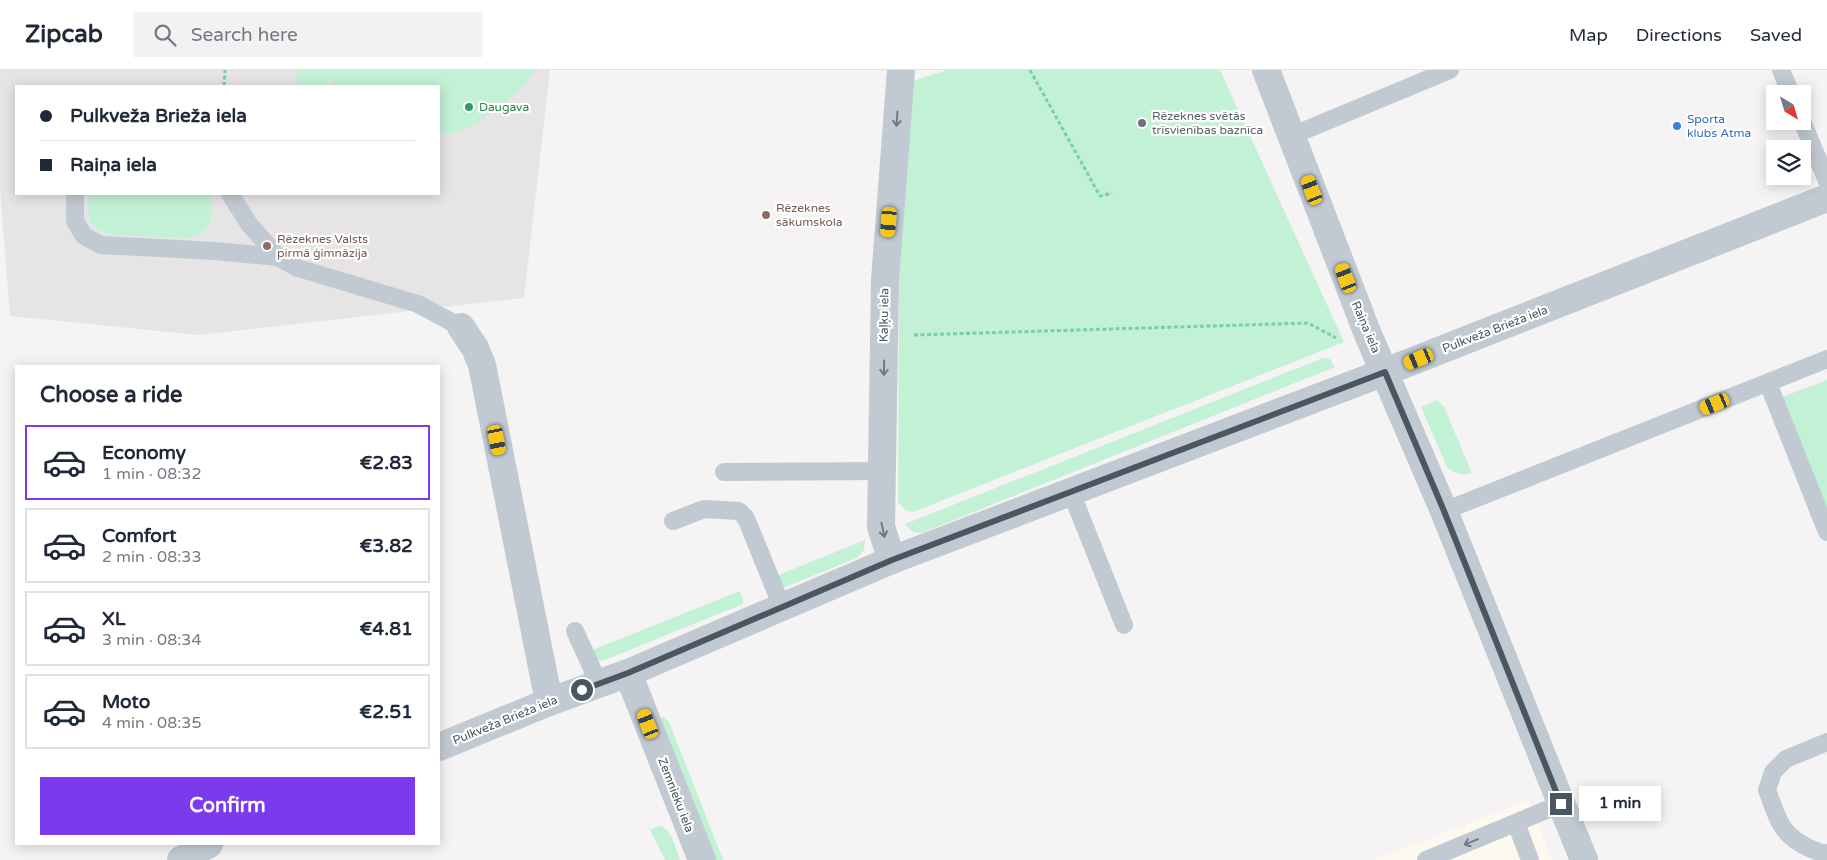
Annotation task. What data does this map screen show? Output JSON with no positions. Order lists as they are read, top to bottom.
{
  "streets": {
    "street": [
      "Kaļķu iela",
      "Raiņa iela",
      "Pulkveža Brieža iela",
      "Zemnieku iela"
    ]
  },
  "crossings": [
    ["Kaļķu iela", "Pulkveža Brieža iela"],
    ["Raiņa iela", "Pulkveža Brieža iela"],
    ["Pulkveža Brieža iela", "Zemnieku iela"]
  ],
  "one_way": ["Kaļķu iela"],
  "places": [
    "Daugava",
    "Rēzeknes svētās trīsvienības baznīca",
    "Sporta klubs Atma",
    "Rēzeknes sākumskola",
    "Rēzeknes Valsts pirmā ģimnāzija"
  ],
  "north": "bottom right",
  "page": {
    "header": "Zipcab",
    "search": "Search here",
    "nav": ["Map", "Directions", "Saved"],
    "banner": ["Pulkveža Brieža iela", "Raiņa iela"],
    "heading": "Choose a ride",
    "list": [
      {
        "name": "Economy",
        "note": "1 min · 08:32",
        "value": "€2.83"
      },
      {
        "name": "Comfort",
        "note": "2 min · 08:33",
        "value": "€3.82"
      },
      {
        "name": "XL",
        "note": "3 min · 08:34",
        "value": "€4.81"
      },
      {
        "name": "Moto",
        "note": "4 min · 08:35",
        "value": "€2.51"
      }
    ],
    "buttons": "Confirm",
    "bubble": "1 min"
  }
}
